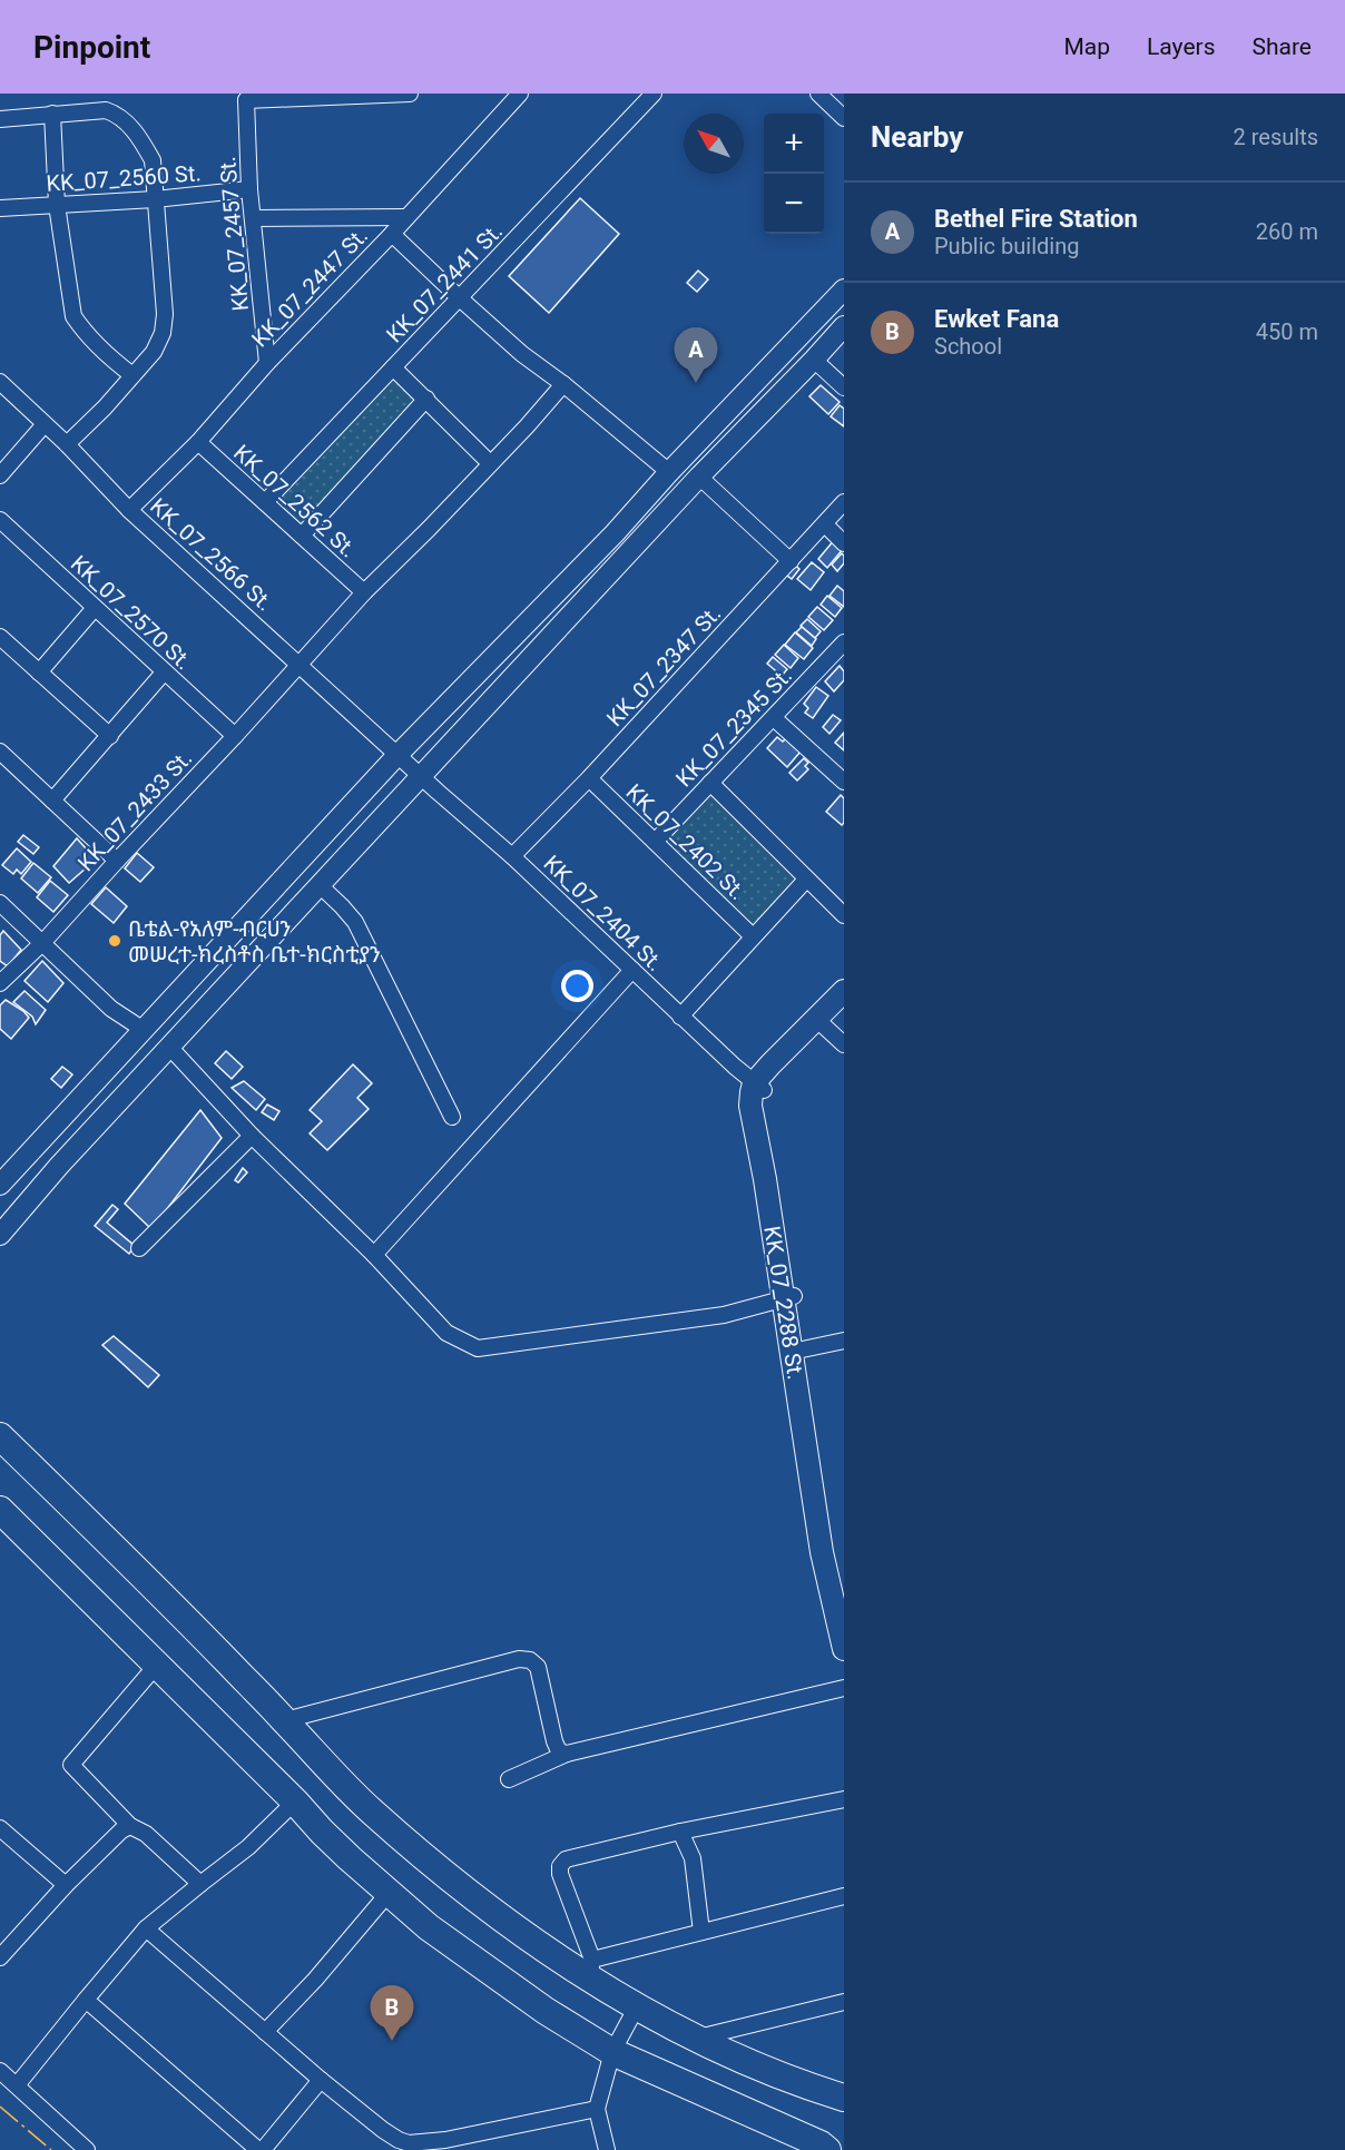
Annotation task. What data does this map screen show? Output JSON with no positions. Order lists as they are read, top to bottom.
{
  "streets": {
    "main road": ["KK_07_2288 St."],
    "street": [
      "KK_07_2560 St.",
      "KK_07_2457 St.",
      "KK_07_2441 St.",
      "KK_07_2447 St.",
      "KK_07_2562 St.",
      "KK_07_2566 St.",
      "KK_07_2570 St.",
      "KK_07_2347 St.",
      "KK_07_2345 St.",
      "KK_07_2433 St.",
      "KK_07_2402 St.",
      "KK_07_2404 St."
    ]
  },
  "crossings": [
    ["KK_07_2560 St.", "KK_07_2457 St."],
    ["KK_07_2457 St.", "KK_07_2447 St."],
    ["KK_07_2441 St.", "KK_07_2562 St."],
    ["KK_07_2447 St.", "KK_07_2562 St."],
    ["KK_07_2447 St.", "KK_07_2566 St."],
    ["KK_07_2562 St.", "KK_07_2433 St."],
    ["KK_07_2566 St.", "KK_07_2433 St."],
    ["KK_07_2566 St.", "KK_07_2404 St."],
    ["KK_07_2570 St.", "KK_07_2433 St."],
    ["KK_07_2347 St.", "KK_07_2402 St."],
    ["KK_07_2347 St.", "KK_07_2404 St."],
    ["KK_07_2345 St.", "KK_07_2402 St."],
    ["KK_07_2404 St.", "KK_07_2288 St."]
  ],
  "places": ["ቤቴል-የአለም-ብርሀን መሠረተ-ክረስቶስ ቤተ-ክርስቲያን"],
  "north": "top left",
  "page": {
    "header": "Pinpoint",
    "nav": ["Map", "Layers", "Share"],
    "heading": ["Nearby", "2 results"],
    "map_buttons": ["+", "−"],
    "list": [
      {
        "mark": "A",
        "name": "Bethel Fire Station",
        "note": "Public building",
        "value": "260 m"
      },
      {
        "mark": "B",
        "name": "Ewket Fana",
        "note": "School",
        "value": "450 m"
      }
    ],
    "pins": ["A", "B"]
  }
}
